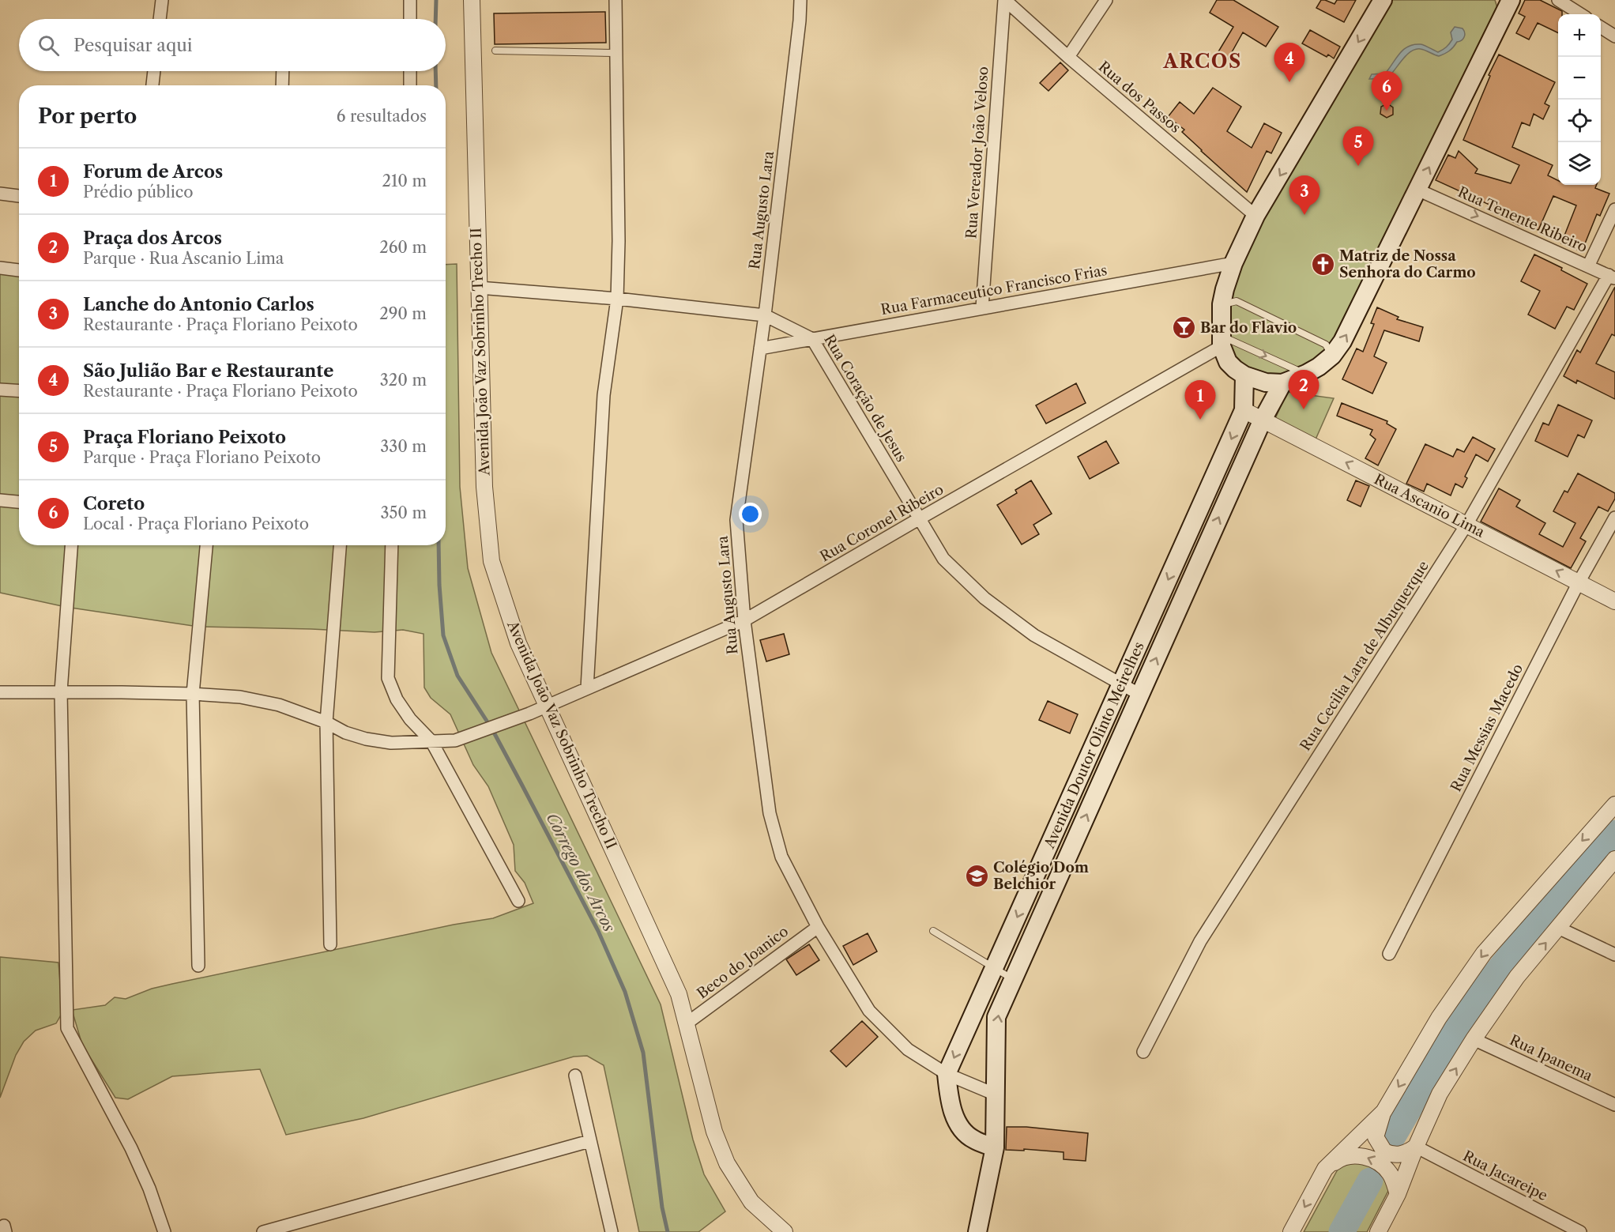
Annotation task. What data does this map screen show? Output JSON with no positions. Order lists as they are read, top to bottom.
{
  "streets": {
    "main road": ["Avenida Doutor Olinto Meirelhes"],
    "street": [
      "Rua dos Passos",
      "Rua Vereador João Veloso",
      "Rua Augusto Lara",
      "Rua Tenente Ribeiro",
      "Rua Farmaceutico Francisco Frias",
      "Avenida João Vaz Sobrinho Trecho II",
      "Rua Coração de Jesus",
      "Rua Ascanio Lima",
      "Rua Coronel Ribeiro",
      "Rua Cecilia Lara de Albuquerque",
      "Rua Messias Macedo",
      "Beco do Joanico",
      "Rua Ipanema",
      "Rua Jacareipe"
    ]
  },
  "crossings": [
    ["Rua dos Passos", "Rua Vereador João Veloso"],
    ["Rua Vereador João Veloso", "Rua Farmaceutico Francisco Frias"],
    ["Rua Augusto Lara", "Rua Farmaceutico Francisco Frias"],
    ["Rua Augusto Lara", "Rua Coração de Jesus"],
    ["Rua Augusto Lara", "Rua Coronel Ribeiro"],
    ["Rua Augusto Lara", "Avenida Doutor Olinto Meirelhes"],
    ["Rua Augusto Lara", "Beco do Joanico"],
    ["Rua Tenente Ribeiro", "Rua Cecilia Lara de Albuquerque"],
    ["Rua Farmaceutico Francisco Frias", "Rua Coração de Jesus"],
    ["Avenida João Vaz Sobrinho Trecho II", "Rua Coração de Jesus"],
    ["Avenida João Vaz Sobrinho Trecho II", "Rua Coronel Ribeiro"],
    ["Avenida João Vaz Sobrinho Trecho II", "Beco do Joanico"],
    ["Rua Coração de Jesus", "Rua Coronel Ribeiro"],
    ["Rua Coração de Jesus", "Avenida Doutor Olinto Meirelhes"],
    ["Rua Ascanio Lima", "Rua Cecilia Lara de Albuquerque"],
    ["Rua Ascanio Lima", "Rua Messias Macedo"],
    ["Rua Ascanio Lima", "Avenida Doutor Olinto Meirelhes"]
  ],
  "one_way": ["Rua Tenente Ribeiro", "Rua Ascanio Lima"],
  "districts": ["ARCOS"],
  "water": ["Córrego dos Arcos"],
  "places": {
    "church": ["Matriz de Nossa Senhora do Carmo"],
    "bar": ["Bar do Flavio"],
    "school or university": ["Colégio Dom Belchior"]
  },
  "page": {
    "map_buttons": ["+", "−"],
    "search": "Pesquisar aqui",
    "pins": [
      "4",
      "6",
      "5",
      "3",
      "2",
      "1"
    ],
    "heading": ["Por perto", "6 resultados"],
    "list": [
      {
        "mark": "1",
        "name": "Forum de Arcos",
        "note": "Prédio público",
        "value": "210 m"
      },
      {
        "mark": "2",
        "name": "Praça dos Arcos",
        "note": "Parque · Rua Ascanio Lima",
        "value": "260 m"
      },
      {
        "mark": "3",
        "name": "Lanche do Antonio Carlos",
        "note": "Restaurante · Praça Floriano Peixoto",
        "value": "290 m"
      },
      {
        "mark": "4",
        "name": "São Julião Bar e Restaurante",
        "note": "Restaurante · Praça Floriano Peixoto",
        "value": "320 m"
      },
      {
        "mark": "5",
        "name": "Praça Floriano Peixoto",
        "note": "Parque · Praça Floriano Peixoto",
        "value": "330 m"
      },
      {
        "mark": "6",
        "name": "Coreto",
        "note": "Local · Praça Floriano Peixoto",
        "value": "350 m"
      }
    ]
  }
}
